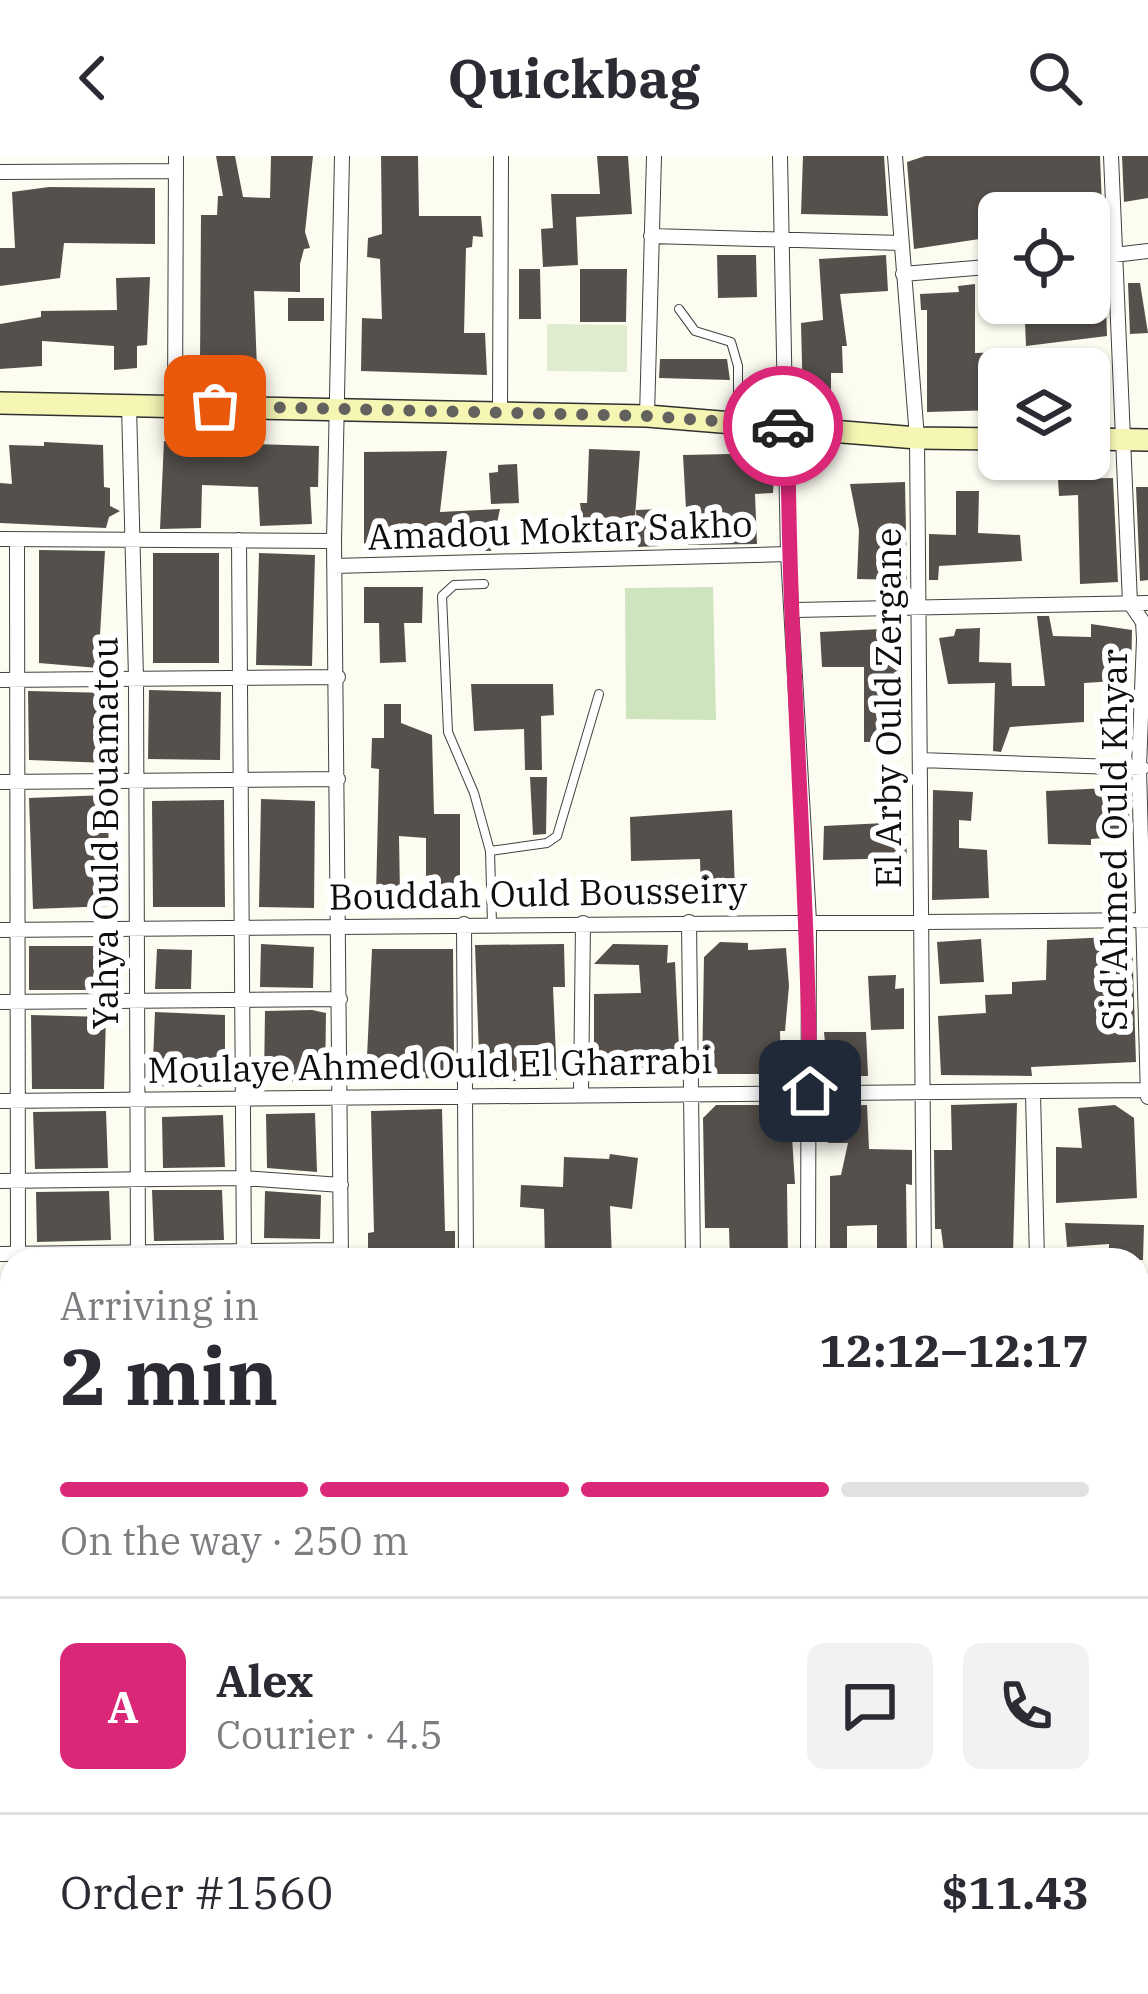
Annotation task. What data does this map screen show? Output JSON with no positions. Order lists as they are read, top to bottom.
{
  "streets": {
    "street": [
      "Amadou Moktar Sakho",
      "El Arby Ould Zergane",
      "Yahya Ould Bouamatou",
      "Sid'Ahmed Ould Khyar",
      "Bouddah Ould Bousseiry",
      "Moulaye Ahmed Ould El Gharrabi"
    ]
  },
  "crossings": [
    ["El Arby Ould Zergane", "Bouddah Ould Bousseiry"],
    ["El Arby Ould Zergane", "Moulaye Ahmed Ould El Gharrabi"],
    ["Yahya Ould Bouamatou", "Bouddah Ould Bousseiry"],
    ["Yahya Ould Bouamatou", "Moulaye Ahmed Ould El Gharrabi"],
    ["Sid'Ahmed Ould Khyar", "Bouddah Ould Bousseiry"],
    ["Sid'Ahmed Ould Khyar", "Moulaye Ahmed Ould El Gharrabi"]
  ],
  "page": {
    "header": "Quickbag",
    "heading": ["2 min", "Arriving in", "12:12–12:17"],
    "panel": [
      "Alex",
      "Courier · 4.5",
      "Order #1560",
      "$11.43"
    ],
    "bar": "On the way · 250 m",
    "round": "A"
  }
}
